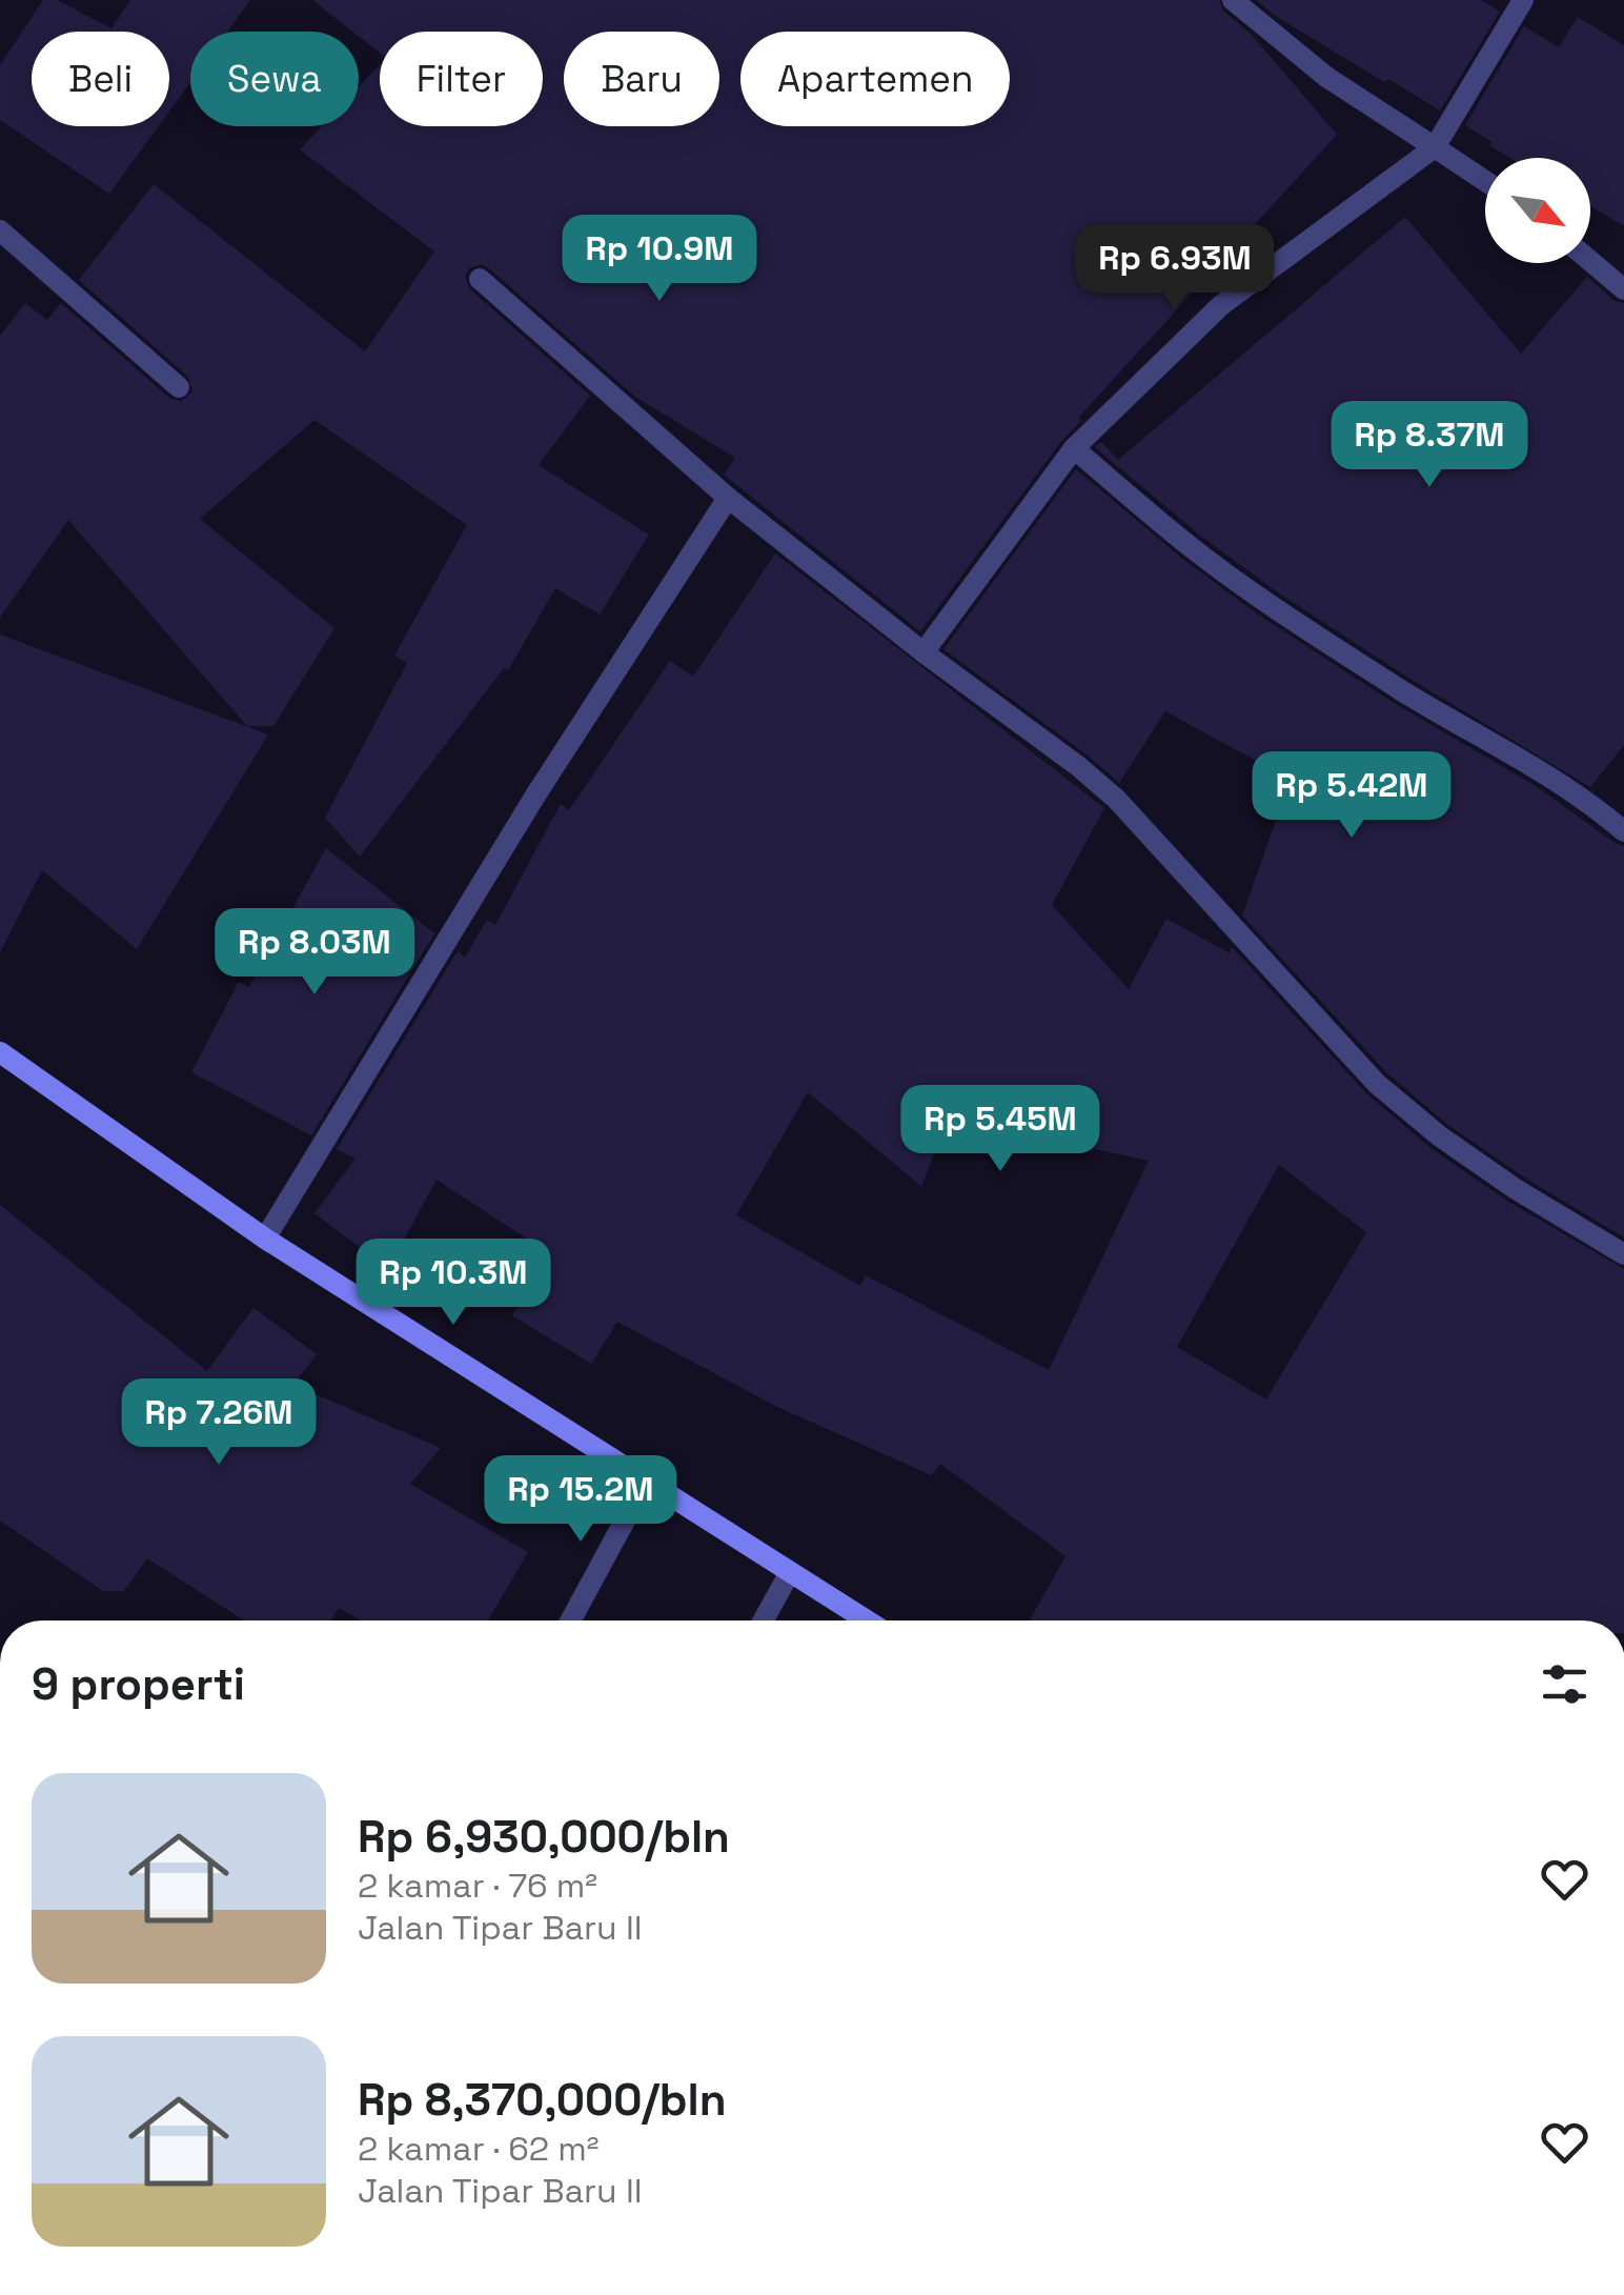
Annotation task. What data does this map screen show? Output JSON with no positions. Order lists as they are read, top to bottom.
{
  "north": "bottom right",
  "page": {
    "chip": [
      "Beli",
      "Sewa",
      "Filter",
      "Baru",
      "Apartemen"
    ],
    "price": [
      "Rp 10.9M",
      "Rp 6.93M",
      "Rp 8.37M",
      "Rp 5.42M",
      "Rp 8.03M",
      "Rp 5.45M",
      "Rp 10.3M",
      "Rp 7.26M",
      "Rp 15.2M"
    ],
    "heading": "9 properti",
    "list": [
      {
        "name": "Rp 6,930,000/bln",
        "note": "2 kamar · 76 m² · Jalan Tipar Baru II"
      },
      {
        "name": "Rp 8,370,000/bln",
        "note": "2 kamar · 62 m² · Jalan Tipar Baru II"
      }
    ]
  }
}
